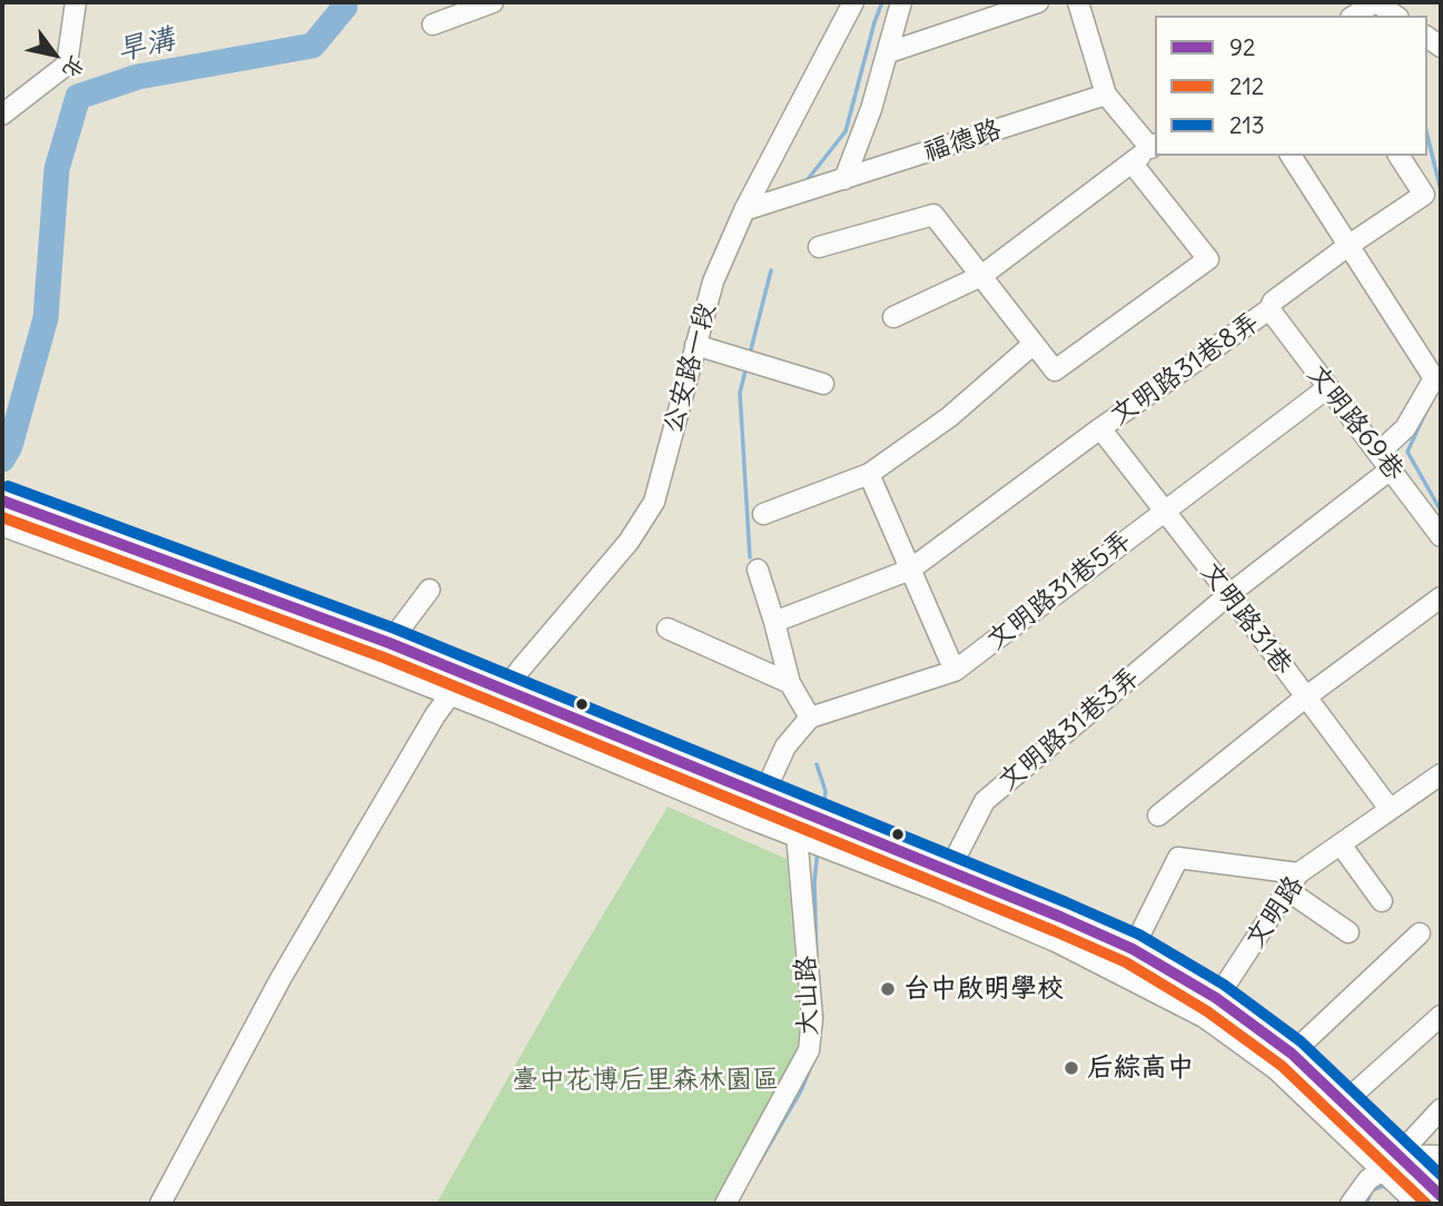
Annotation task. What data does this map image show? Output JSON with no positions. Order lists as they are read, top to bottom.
{
  "streets": {
    "street": [
      "福德路",
      "公安路一段",
      "文明路31巷8弄",
      "文明路69巷",
      "文明路31巷5弄",
      "文明路31巷",
      "文明路31巷3弄",
      "文明路",
      "大山路"
    ]
  },
  "crossings": [
    ["福德路", "公安路一段"],
    ["文明路31巷8弄", "文明路69巷"],
    ["文明路31巷8弄", "文明路31巷"],
    ["文明路31巷8弄", "文明路31巷3弄"],
    ["文明路69巷", "文明路31巷5弄"],
    ["文明路69巷", "文明路31巷3弄"],
    ["文明路31巷5弄", "文明路31巷"],
    ["文明路31巷", "文明路31巷3弄"],
    ["文明路31巷", "文明路"]
  ],
  "water": ["旱溝"],
  "parks": ["臺中花博后里森林園區"],
  "places": ["台中啟明學校", "后綜高中"],
  "lines": ["transit line 213", "transit line 92", "transit line 212"],
  "legend": ["92", "212", "213"],
  "north": "bottom right"
}
